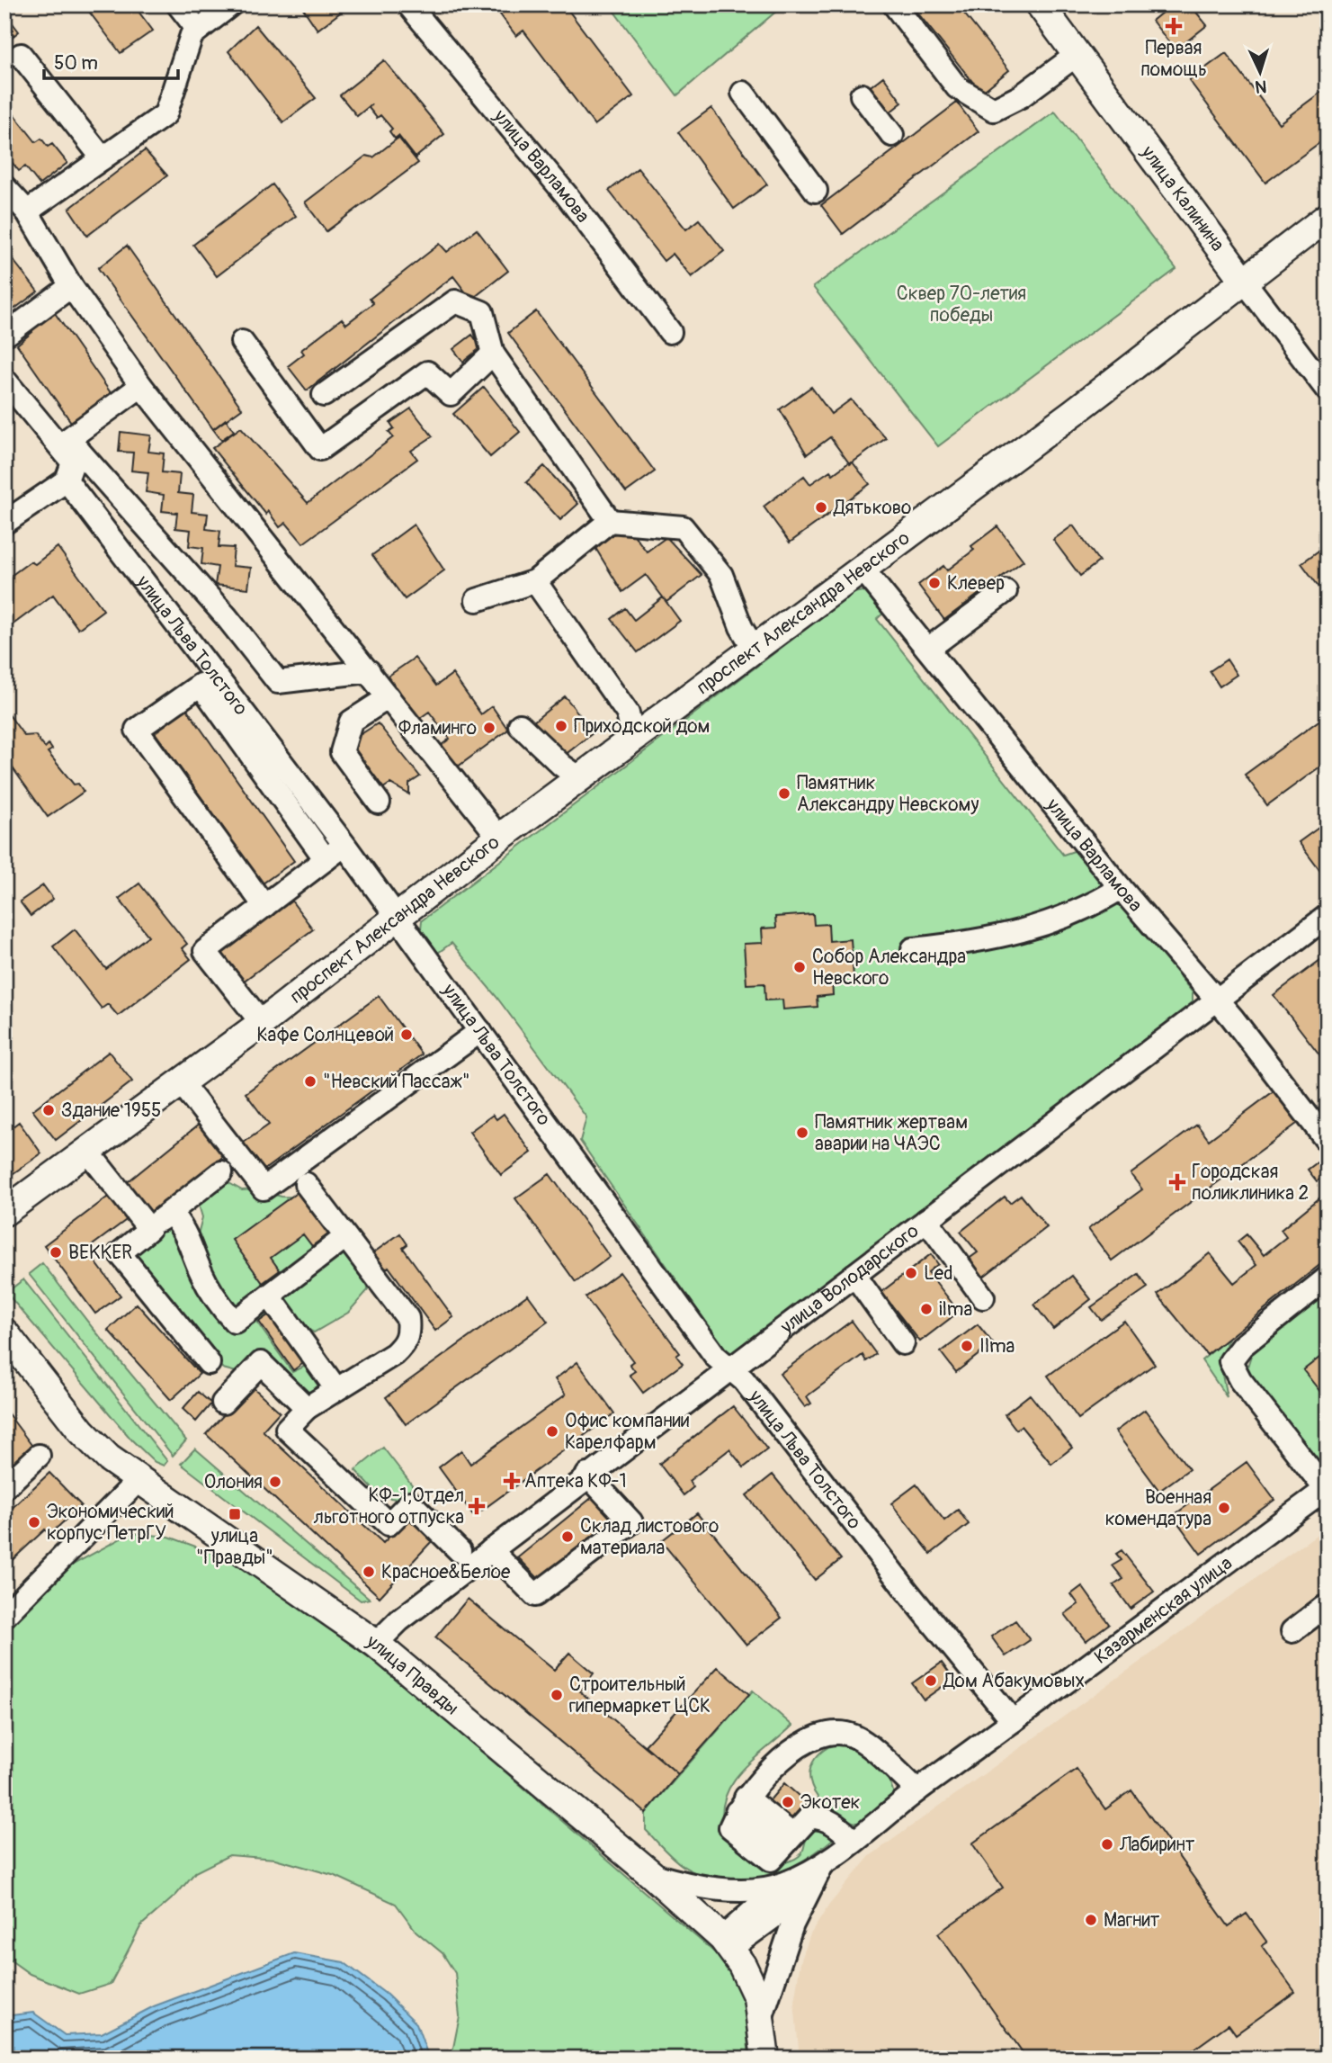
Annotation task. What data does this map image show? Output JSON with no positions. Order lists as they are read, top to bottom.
{
  "streets": {
    "main road": ["улица Калинина", "проспект Александра Невского", "улица Правды"],
    "street": [
      "улица Варламова",
      "улица Льва Толстого",
      "улица Володарского",
      "Казарменская улица"
    ]
  },
  "crossings": [
    ["улица Варламова", "проспект Александра Невского"],
    ["улица Варламова", "улица Володарского"],
    ["улица Калинина", "проспект Александра Невского"],
    ["проспект Александра Невского", "улица Льва Толстого"],
    ["улица Льва Толстого", "улица Володарского"],
    ["улица Льва Толстого", "Казарменская улица"],
    ["улица Володарского", "улица Правды"]
  ],
  "parks": ["Сквер 70-летия победы"],
  "places": {
    "health": [
      "Первая помощь",
      "Городская поликлиника 2",
      "Аптека КФ-1",
      "КФ-1,Отдел льготного отпуска"
    ],
    "other": [
      "Дятьково",
      "Клевер",
      "Приходской дом",
      "Фламинго",
      "Памятник Александру Невскому",
      "Собор Александра Невского",
      "Кафе Солнцевой",
      "\"Невский Пассаж\"",
      "Здание 1955",
      "Памятник жертвам аварии на ЧАЭС",
      "BEKKER",
      "Led",
      "ilma",
      "Ilma",
      "Офис компании Карелфарм",
      "Олония",
      "Военная комендатура",
      "Экономический корпус ПетрГУ",
      "Склад листового материала",
      "Красное&Белое",
      "Дом Абакумовых",
      "Строительный гипермаркет ЦСК",
      "Экотек",
      "Лабиринт",
      "Магнит"
    ],
    "transit": ["улица \"Правды\""]
  },
  "scale_bar": "50 m",
  "north": "bottom"
}
